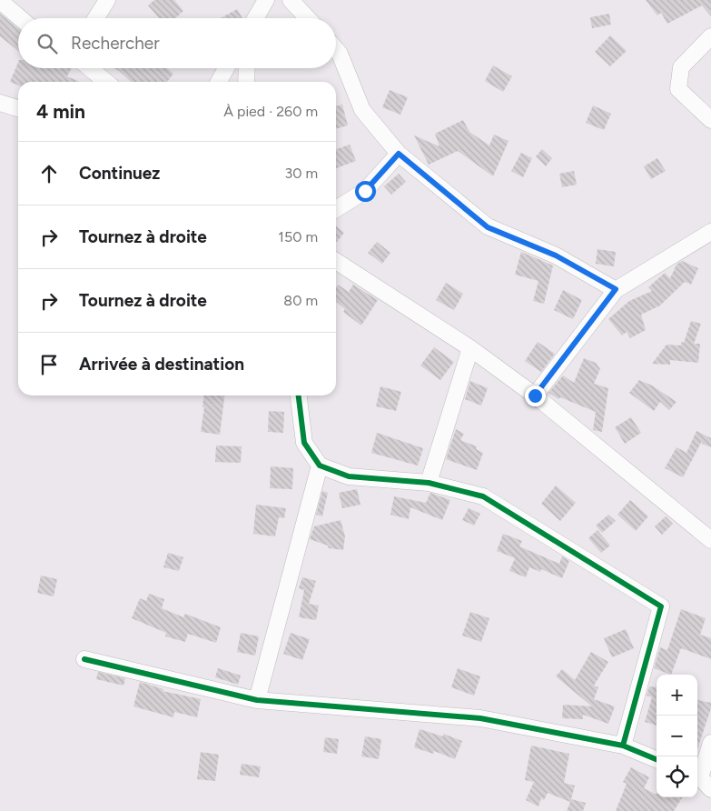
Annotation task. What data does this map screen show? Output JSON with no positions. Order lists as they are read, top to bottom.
{
  "page": {
    "search": "Rechercher",
    "heading": ["4 min", "À pied · 260 m"],
    "list": [
      ["Continuez", "30 m"],
      ["Tournez à droite", "150 m"],
      ["Tournez à droite", "80 m"],
      "Arrivée à destination"
    ],
    "map_buttons": ["+", "−"]
  }
}
